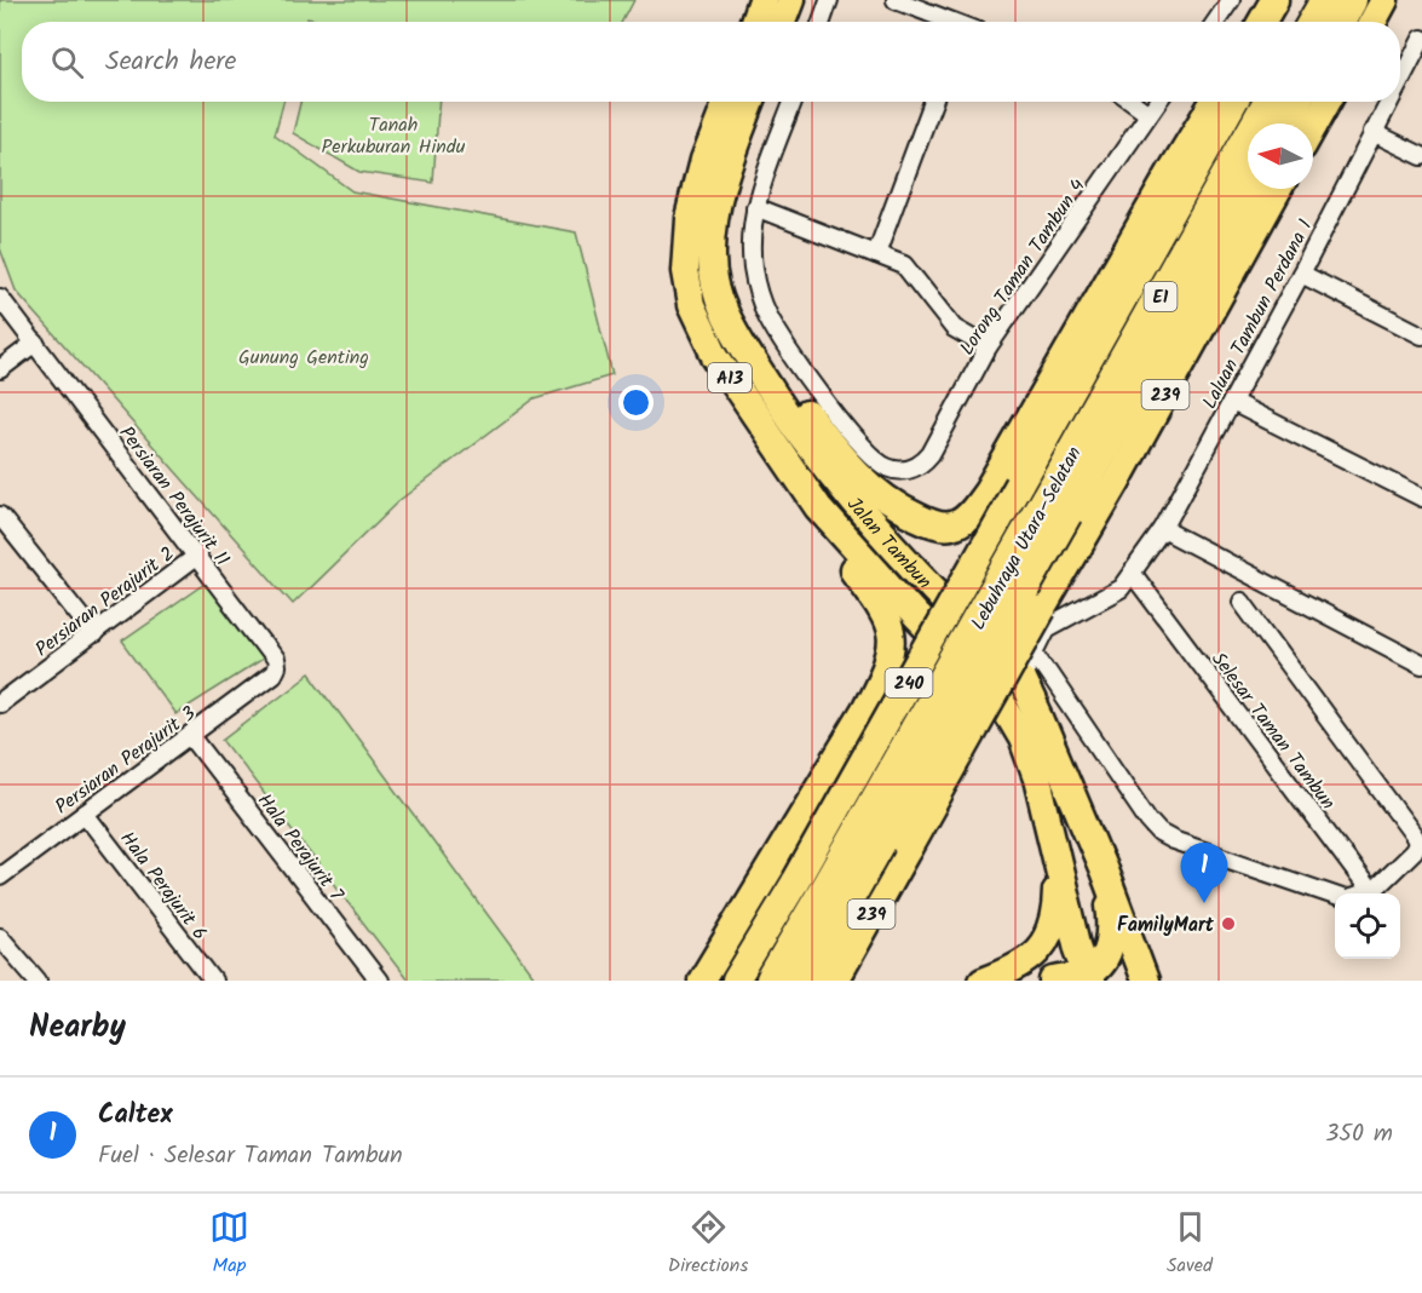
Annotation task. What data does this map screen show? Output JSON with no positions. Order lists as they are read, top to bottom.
{
  "streets": {
    "highway": ["E1", "Lebuhraya Utara–Selatan"],
    "main road": [
      "A13",
      "239",
      "Jalan Tambun",
      "240"
    ],
    "street": [
      "Lorong Taman Tambun 4",
      "Laluan Tambun Perdana 1",
      "Persiaran Perajurit 11",
      "Persiaran Perajurit 2",
      "Selesar Taman Tambun",
      "Persiaran Perajurit 3",
      "Hala Perajurit 7",
      "Hala Perajurit 6"
    ]
  },
  "crossings": [
    ["Laluan Tambun Perdana 1", "Jalan Tambun"],
    ["Laluan Tambun Perdana 1", "Selesar Taman Tambun"],
    ["Persiaran Perajurit 11", "Persiaran Perajurit 2"],
    ["Persiaran Perajurit 11", "Persiaran Perajurit 3"],
    ["Lebuhraya Utara–Selatan", "240"],
    ["Persiaran Perajurit 3", "Hala Perajurit 7"],
    ["Persiaran Perajurit 3", "Hala Perajurit 6"]
  ],
  "parks": ["Tanah Perkuburan Hindu", "Gunung Genting"],
  "places": ["FamilyMart"],
  "north": "left",
  "page": {
    "search": "Search here",
    "pins": "1",
    "heading": "Nearby",
    "list": [
      {
        "mark": "1",
        "name": "Caltex",
        "note": "Fuel · Selesar Taman Tambun",
        "value": "350 m"
      }
    ],
    "nav": ["Map", "Directions", "Saved"]
  }
}
